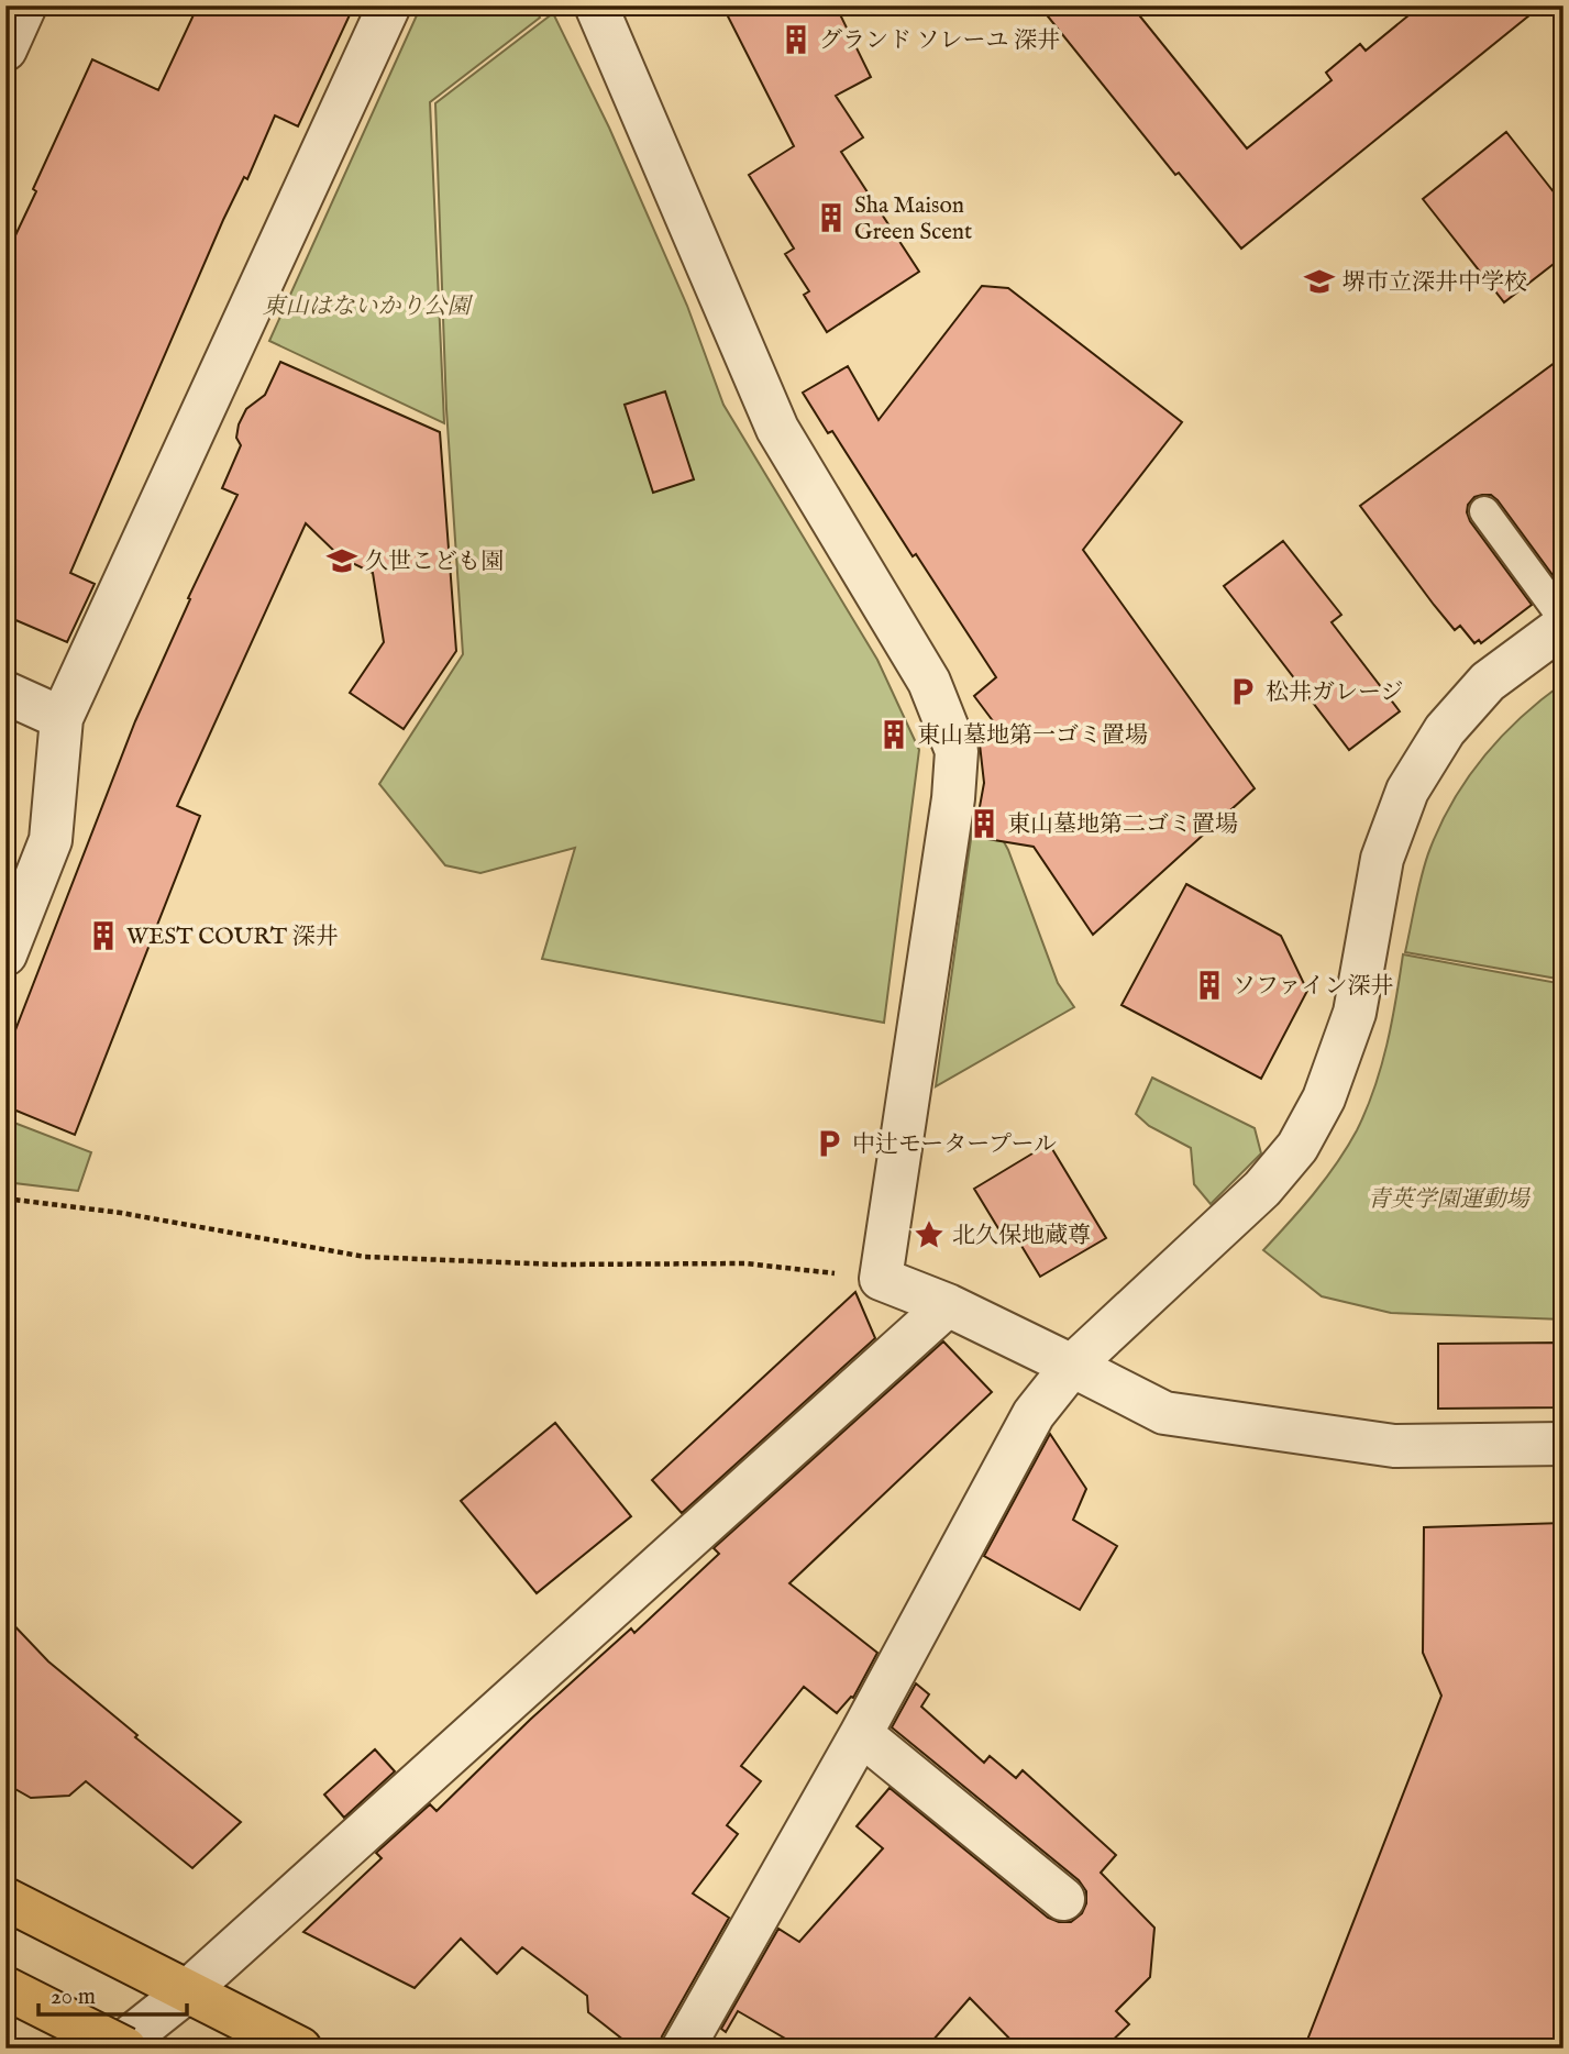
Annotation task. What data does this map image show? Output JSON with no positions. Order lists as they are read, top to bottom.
{
  "parks": ["東山はないかり公園", "青英学園運動場"],
  "places": {
    "building": [
      "グランド ソレーユ 深井",
      "Sha Maison Green Scent",
      "東山墓地第一ゴミ置場",
      "東山墓地第二ゴミ置場",
      "WEST COURT 深井",
      "ソファイン深井"
    ],
    "school or university": ["堺市立深井中学校", "久世こども園"],
    "parking": ["松井ガレージ", "中辻モータープール"],
    "place": ["北久保地蔵尊"]
  },
  "scale_bar": "20 m"
}
